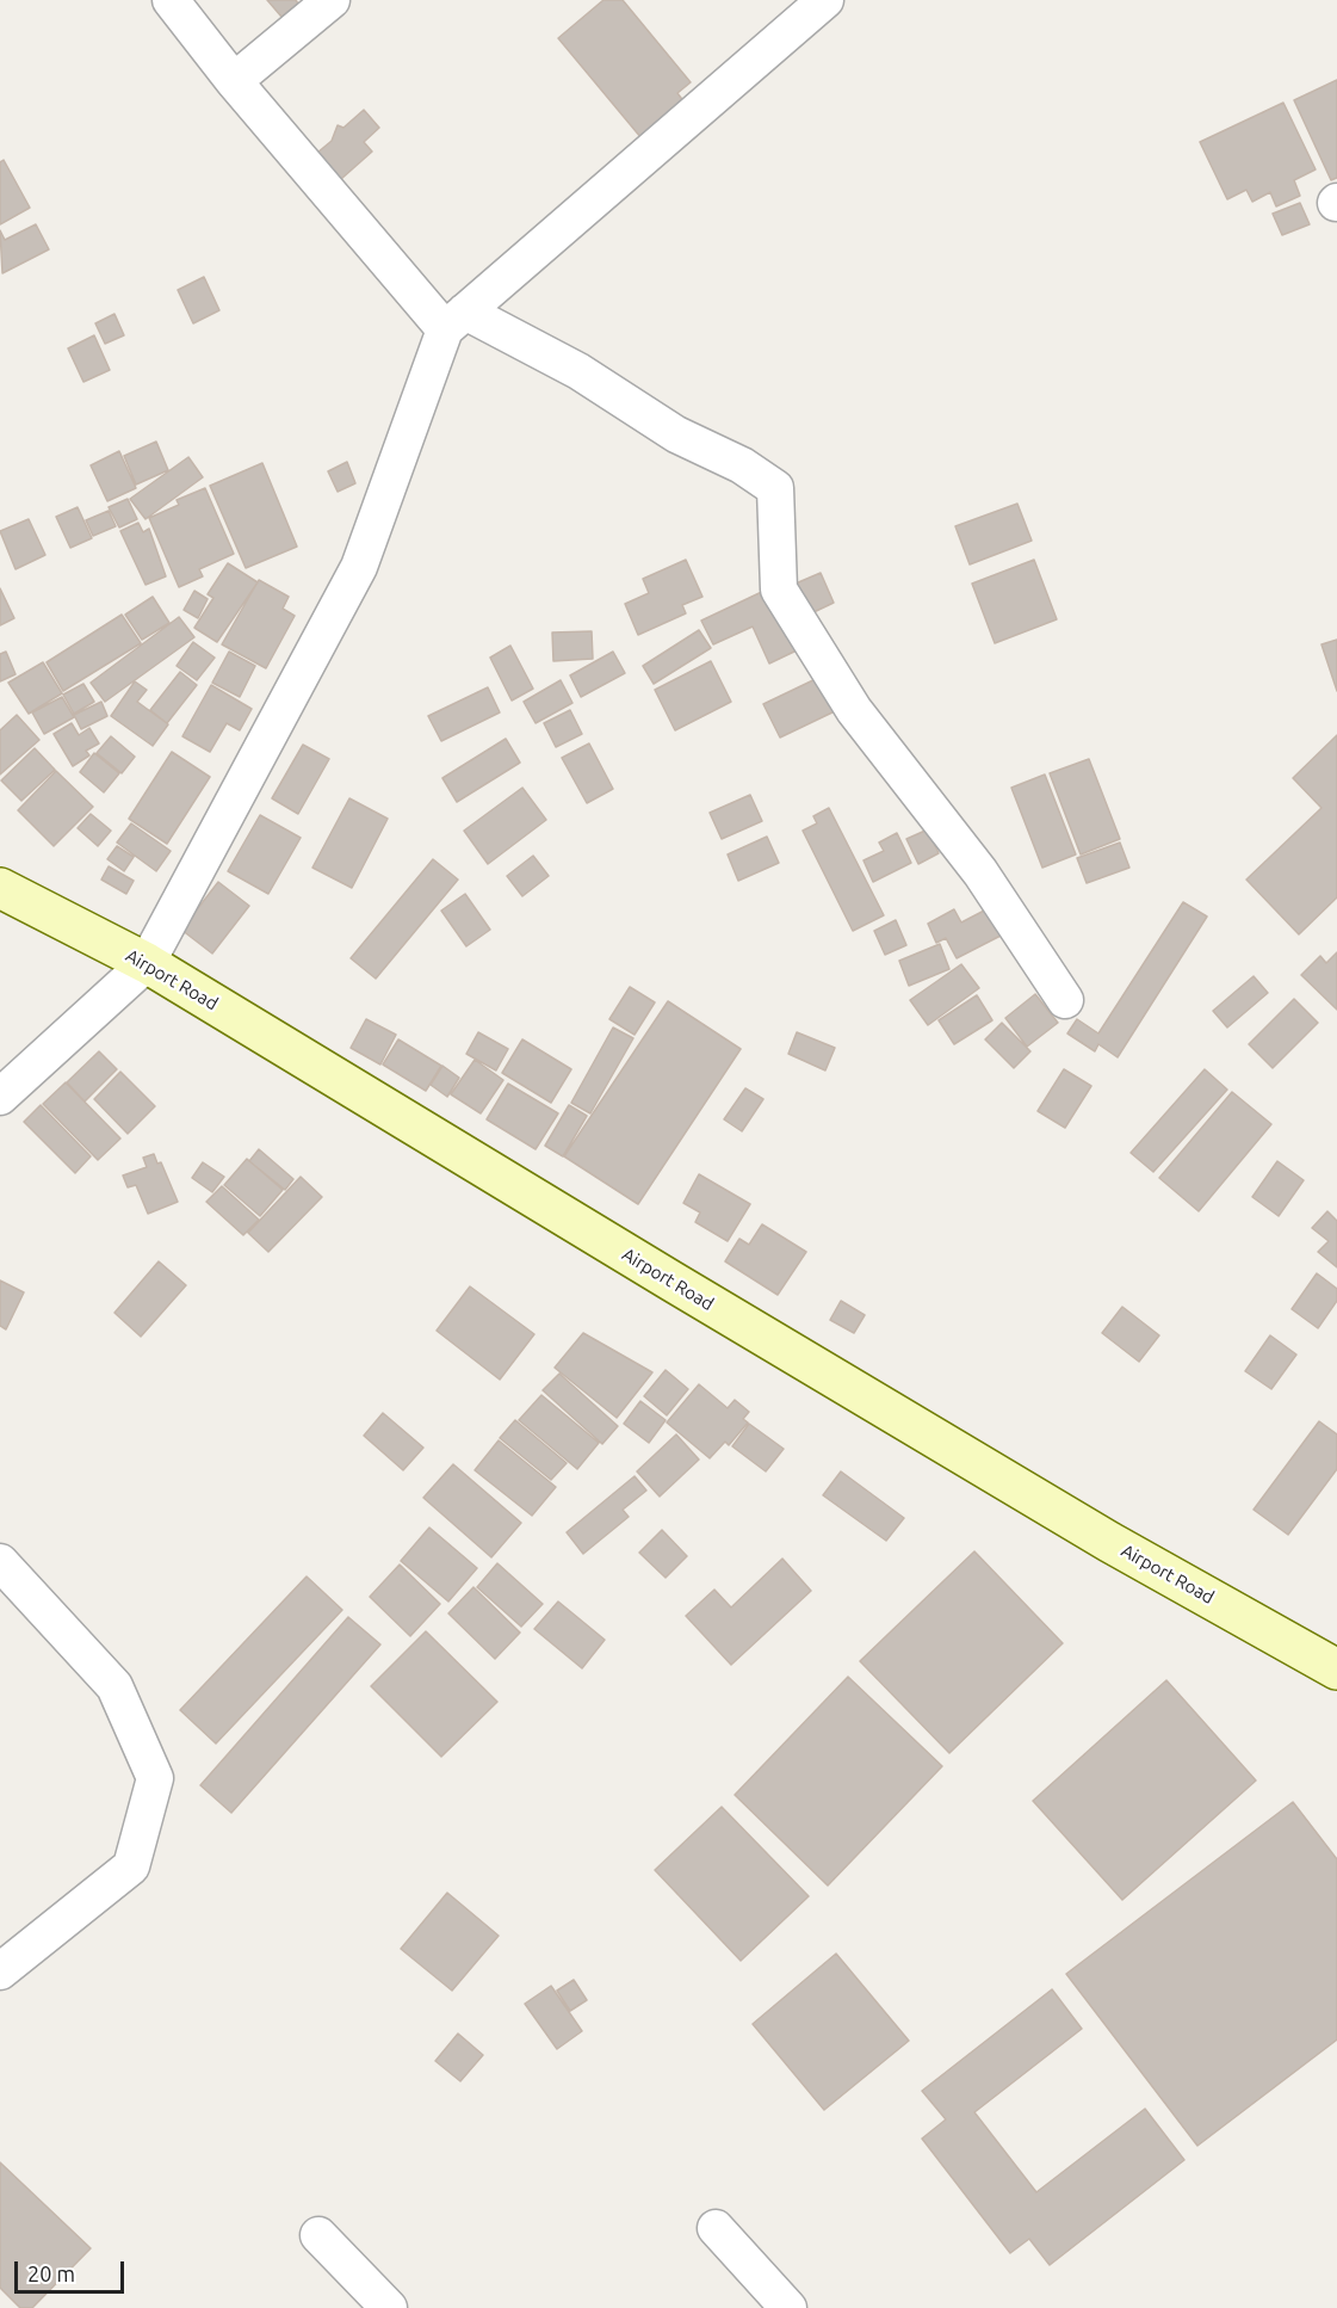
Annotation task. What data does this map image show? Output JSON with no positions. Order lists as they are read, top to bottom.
{
  "streets": {
    "main road": ["Airport Road"]
  },
  "scale_bar": "20 m"
}
